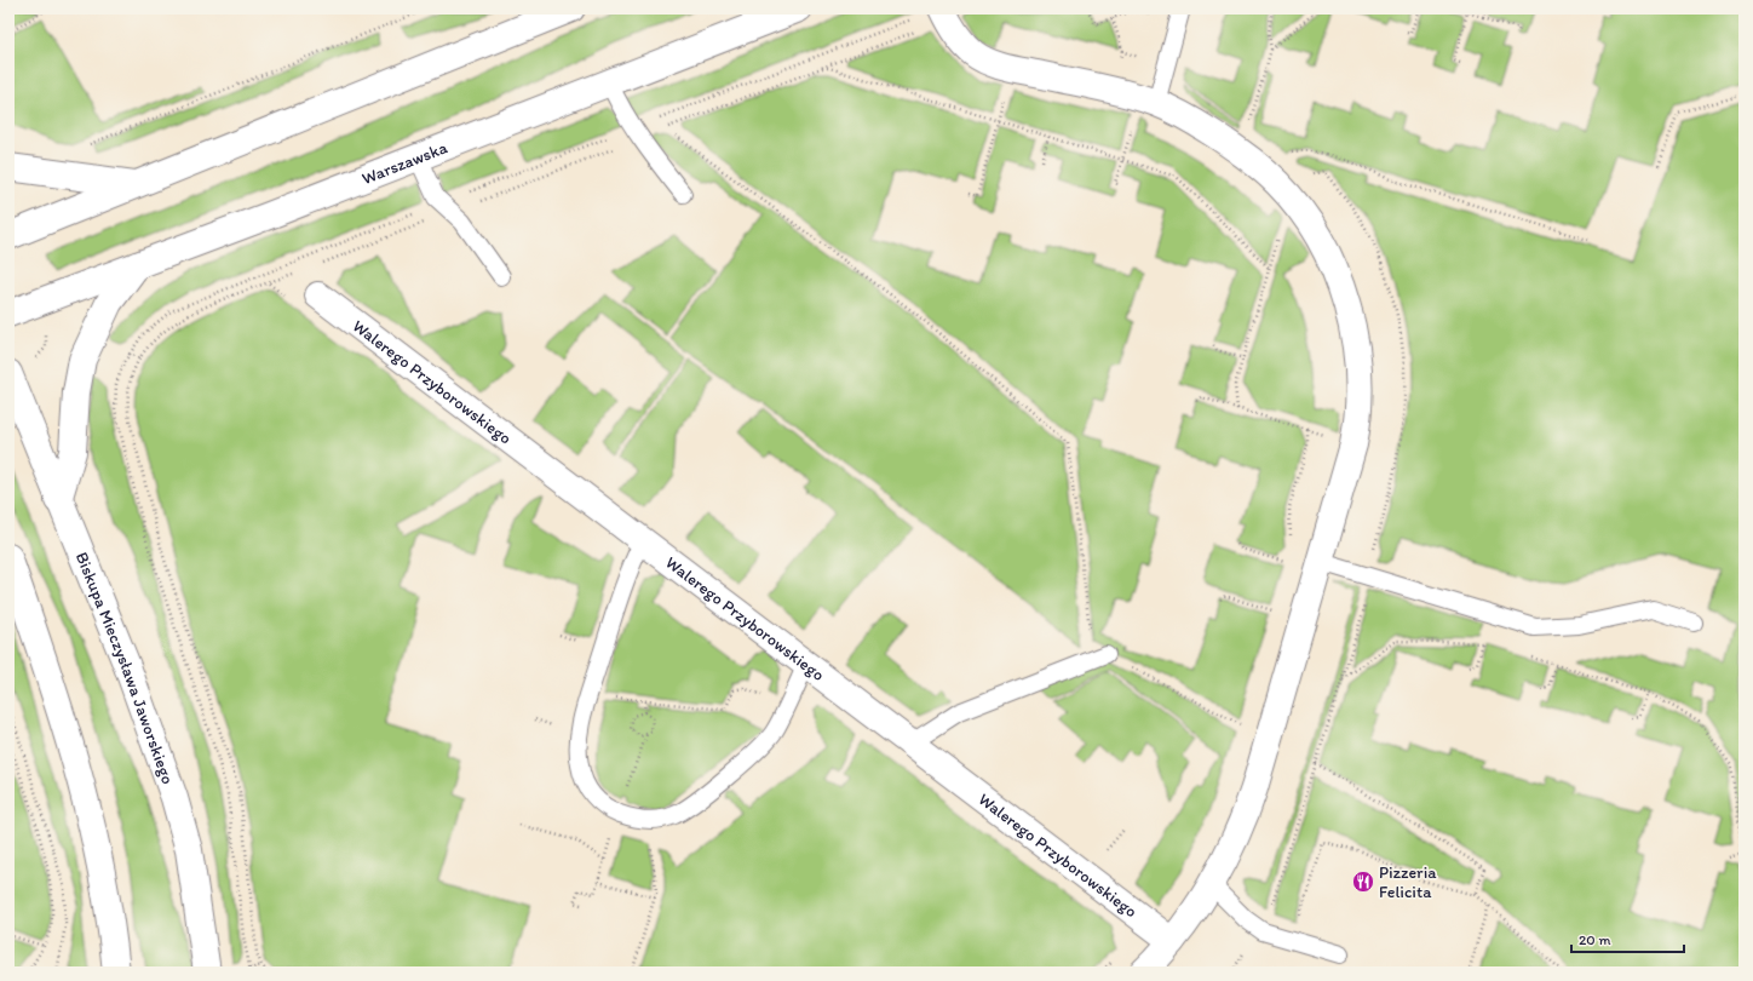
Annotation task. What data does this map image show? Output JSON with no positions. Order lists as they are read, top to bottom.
{
  "streets": {
    "street": ["Warszawska", "Walerego Przyborowskiego", "Biskupa Mieczysława Jaworskiego"]
  },
  "places": {
    "restaurant": ["Pizzeria Felicita"]
  },
  "scale_bar": "20 m"
}
